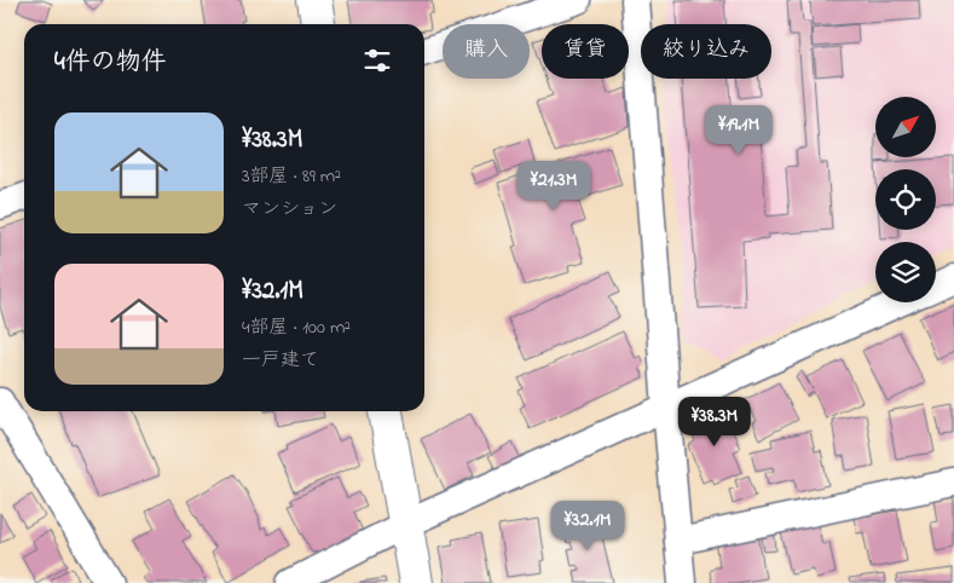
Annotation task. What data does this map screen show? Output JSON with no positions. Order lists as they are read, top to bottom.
{
  "north": "top right",
  "page": {
    "chip": ["購入", "賃貸", "絞り込み"],
    "heading": "4件の物件",
    "list": [
      {
        "name": "¥38.3M",
        "note": "3部屋 · 89 m² · マンション"
      },
      {
        "name": "¥32.1M",
        "note": "4部屋 · 100 m² · 一戸建て"
      }
    ],
    "price": [
      "¥19.1M",
      "¥21.3M",
      "¥38.3M",
      "¥32.1M"
    ]
  }
}
